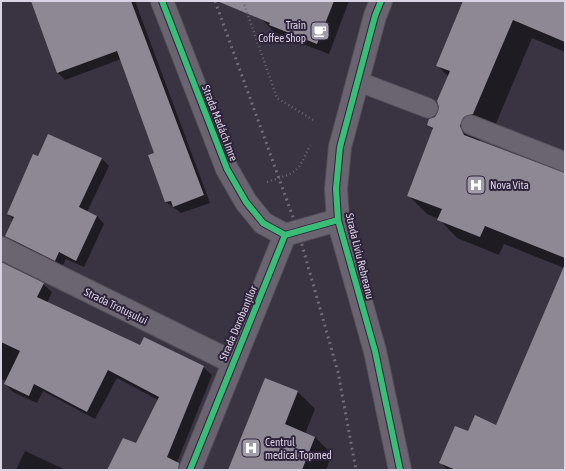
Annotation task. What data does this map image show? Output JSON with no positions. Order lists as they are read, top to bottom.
{
  "streets": {
    "street": [
      "Strada Madách Imre",
      "Strada Liviu Rebreanu",
      "Strada Trotușului",
      "Strada Dorobanților"
    ]
  },
  "crossings": [
    ["Strada Madách Imre", "Strada Dorobanților"],
    ["Strada Trotușului", "Strada Dorobanților"]
  ],
  "places": {
    "cafe": ["Train Coffee Shop"],
    "hospital": ["Nova Vita", "Centrul medical Topmed"]
  }
}
